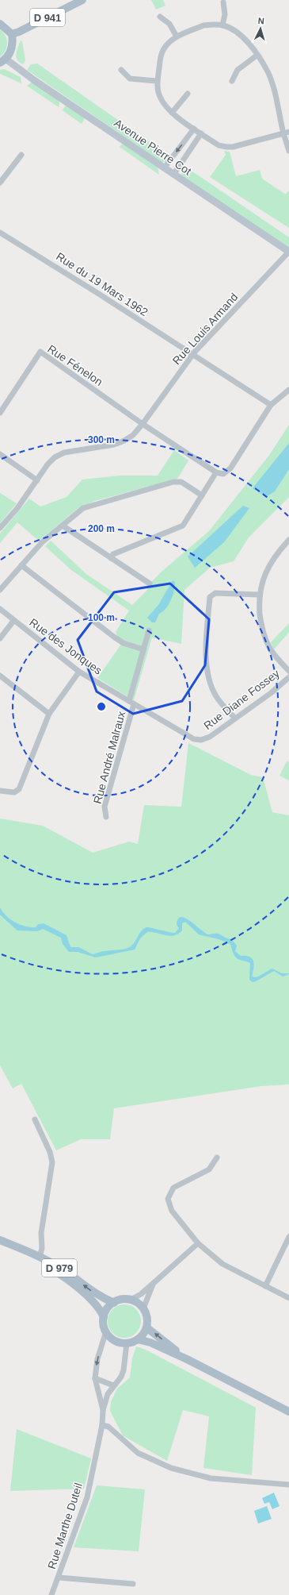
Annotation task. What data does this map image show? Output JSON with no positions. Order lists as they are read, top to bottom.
{
  "streets": {
    "main road": ["D 941", "D 979"],
    "street": [
      "Avenue Pierre Cot",
      "Rue du 19 Mars 1962",
      "Rue Louis Armand",
      "Rue Fénelon",
      "Rue des Jonques",
      "Rue Diane Fossey",
      "Rue André Malraux",
      "Rue Marthe Duteil"
    ]
  },
  "crossings": [
    ["Avenue Pierre Cot", "Rue Louis Armand"],
    ["Rue du 19 Mars 1962", "Rue Louis Armand"],
    ["Rue Louis Armand", "Rue Fénelon"],
    ["Rue des Jonques", "Rue Diane Fossey"],
    ["Rue des Jonques", "Rue André Malraux"]
  ],
  "north": "top",
  "rings": ["300 m", "200 m", "100 m"]
}
